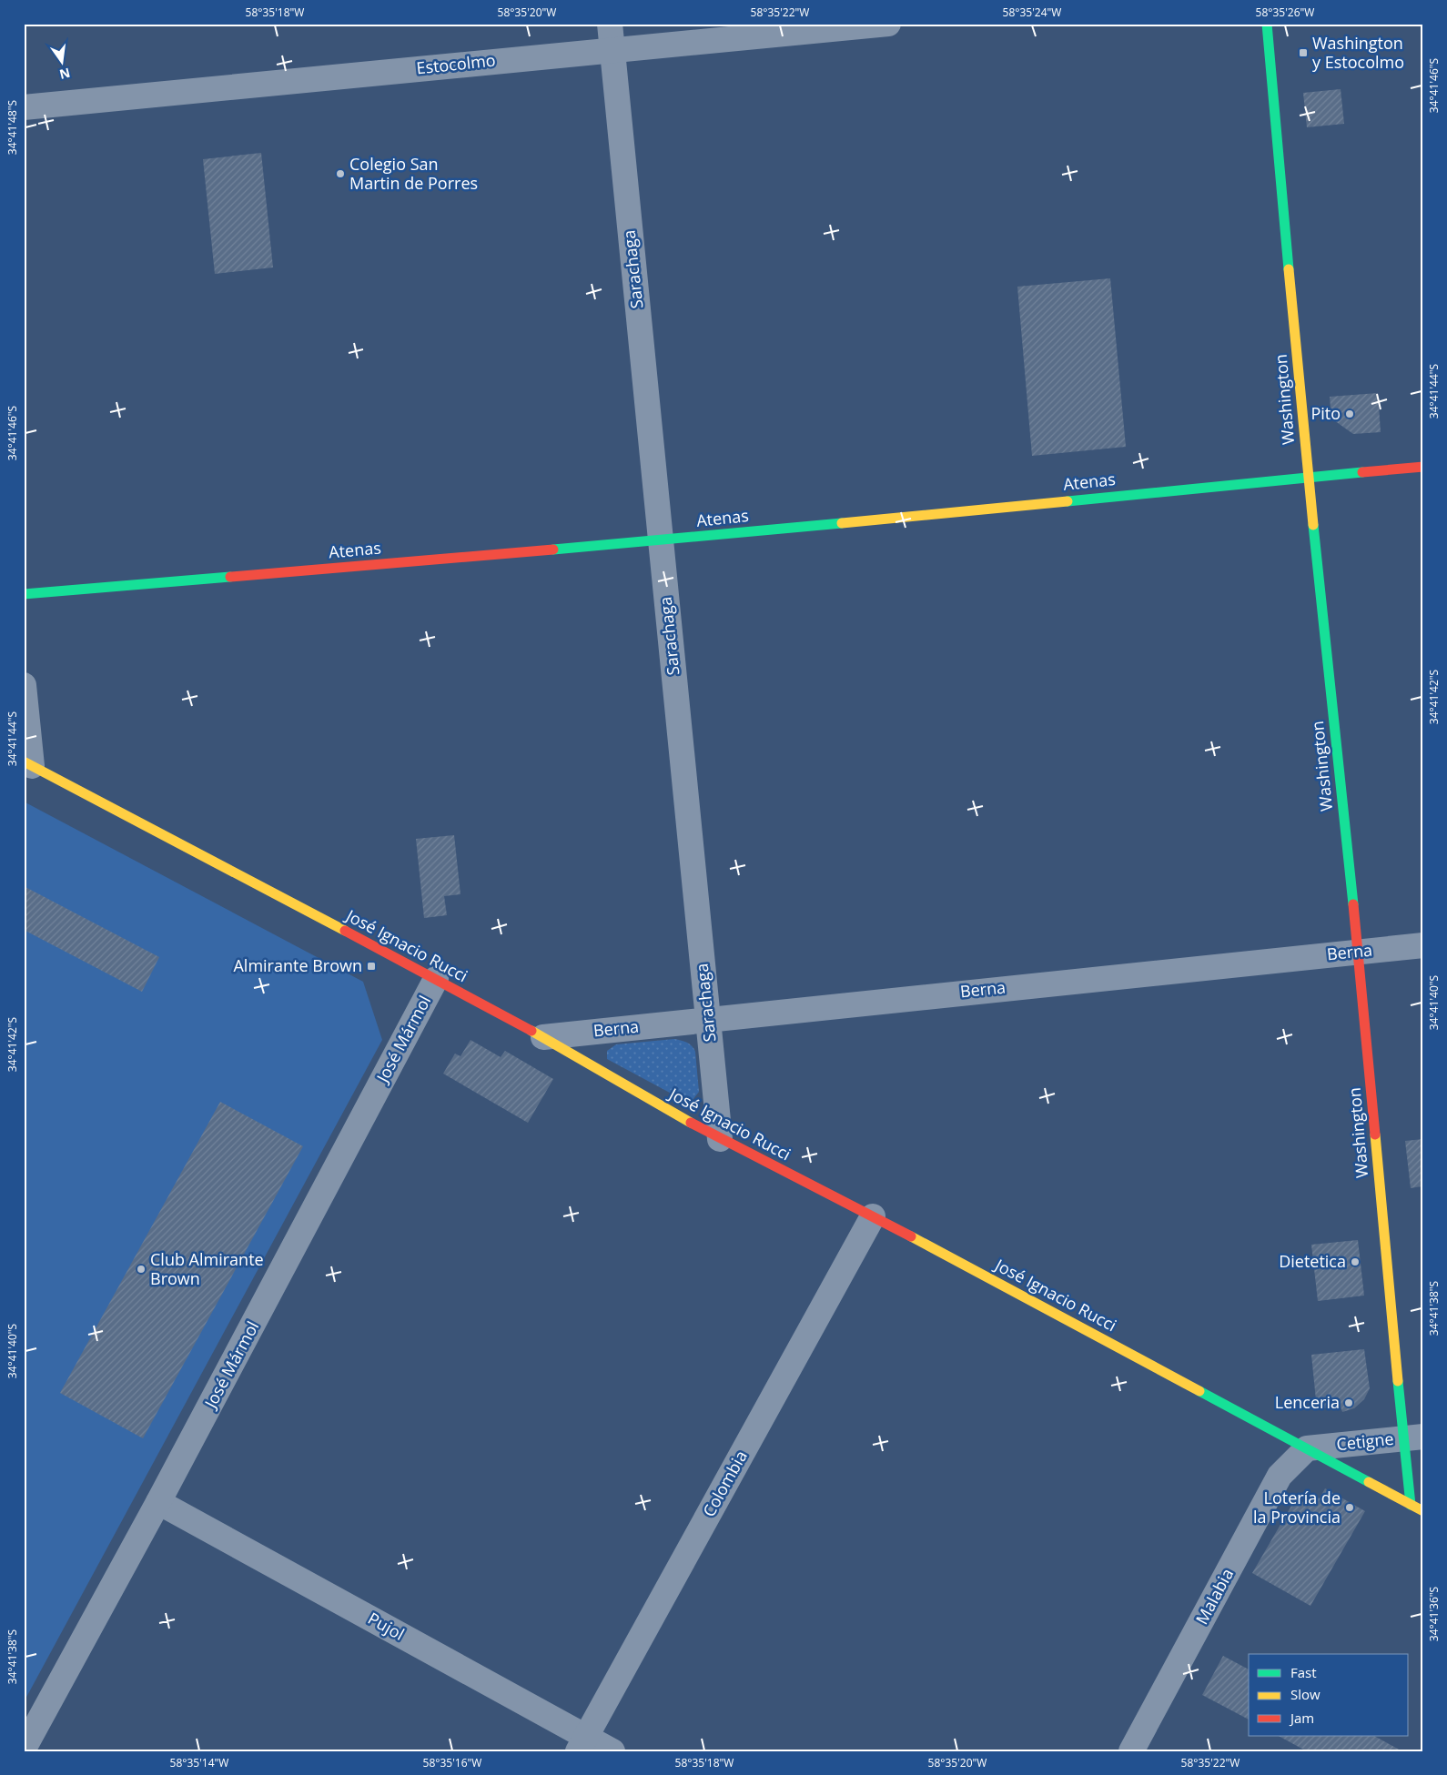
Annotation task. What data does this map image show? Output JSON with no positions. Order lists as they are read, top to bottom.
{
  "streets": {
    "street": [
      "Estocolmo",
      "Sarachaga",
      "Washington",
      "Atenas",
      "José Ignacio Rucci",
      "Berna",
      "José Mármol",
      "Cetigne",
      "Colombia",
      "Malabia",
      "Pujol"
    ]
  },
  "crossings": [
    ["Estocolmo", "Sarachaga"],
    ["Sarachaga", "Atenas"],
    ["Sarachaga", "José Ignacio Rucci"],
    ["Sarachaga", "Berna"],
    ["Washington", "Atenas"],
    ["Washington", "José Ignacio Rucci"],
    ["Washington", "Berna"],
    ["Washington", "Cetigne"],
    ["José Ignacio Rucci", "Berna"],
    ["José Ignacio Rucci", "José Mármol"],
    ["José Ignacio Rucci", "Cetigne"],
    ["José Ignacio Rucci", "Colombia"],
    ["José Ignacio Rucci", "Malabia"],
    ["José Mármol", "Pujol"],
    ["Cetigne", "Malabia"],
    ["Colombia", "Pujol"]
  ],
  "places": {
    "transit": ["Washington y Estocolmo", "Almirante Brown"],
    "other": [
      "Colegio San Martin de Porres",
      "Pito",
      "Dietetica",
      "Club Almirante Brown",
      "Lenceria",
      "Lotería de la Provincia"
    ]
  },
  "legend": ["Fast", "Slow", "Jam"],
  "north": "bottom",
  "coordinates": [
    "58°35'18\"W",
    "58°35'20\"W",
    "58°35'22\"W",
    "58°35'24\"W",
    "58°35'26\"W",
    "34°41'46\"S",
    "34°41'48\"S",
    "34°41'44\"S",
    "34°41'42\"S",
    "34°41'40\"S",
    "34°41'38\"S",
    "34°41'36\"S",
    "58°35'14\"W",
    "58°35'16\"W"
  ]
}
